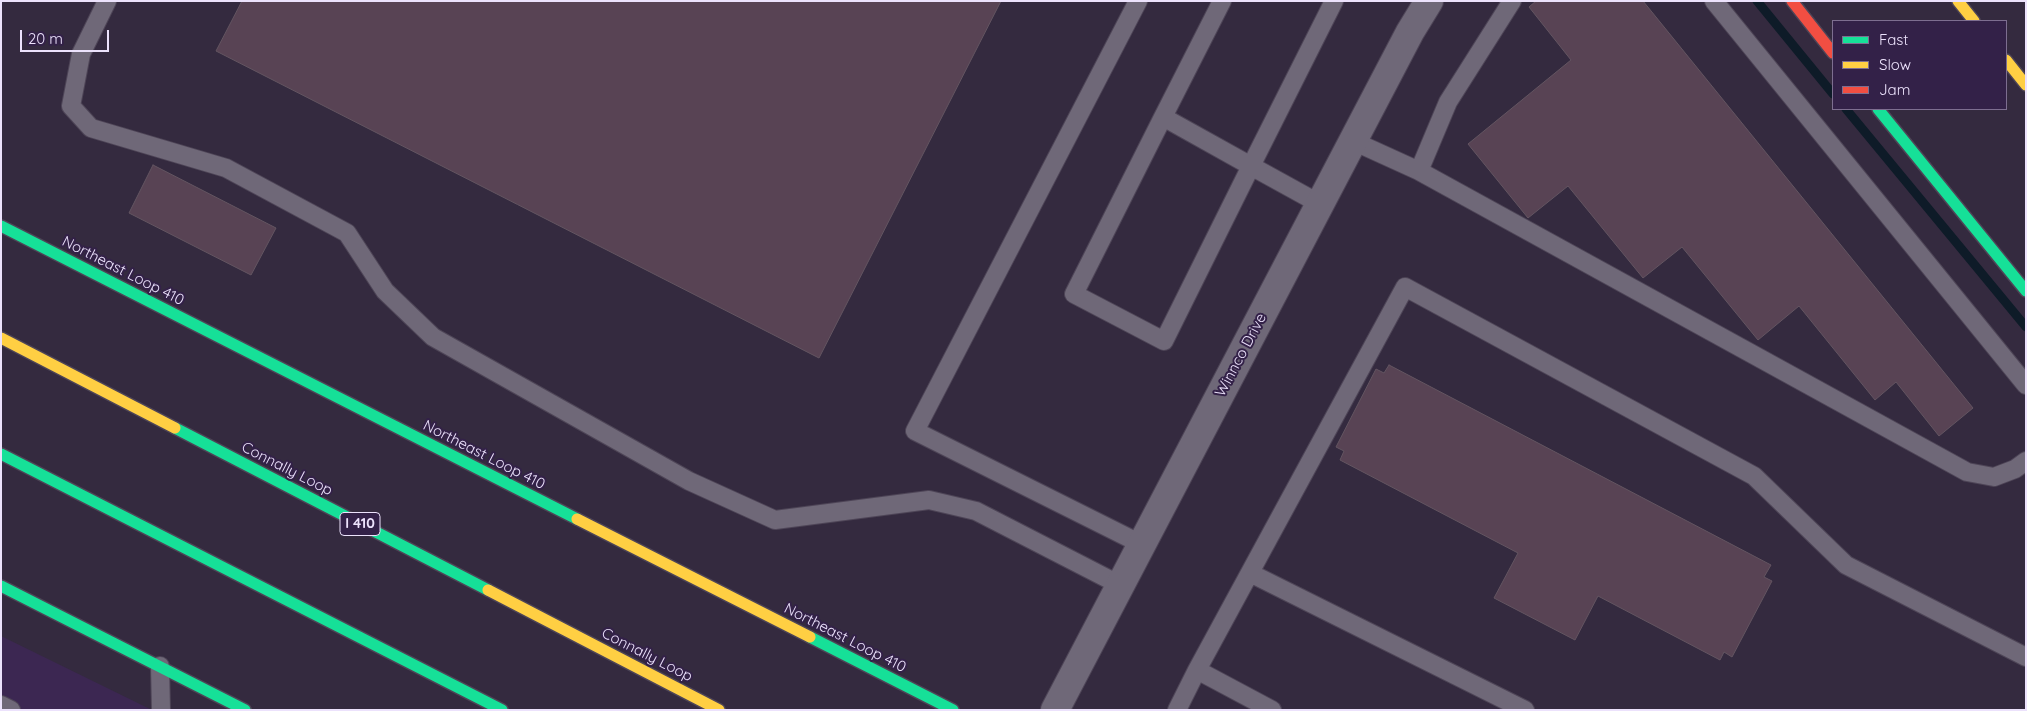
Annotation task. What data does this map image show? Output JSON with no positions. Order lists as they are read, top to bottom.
{
  "streets": {
    "main road": ["Northeast Loop 410", "Connally Loop", "I 410"],
    "street": ["Winnco Drive"]
  },
  "legend": ["Fast", "Slow", "Jam"],
  "scale_bar": "20 m"
}
